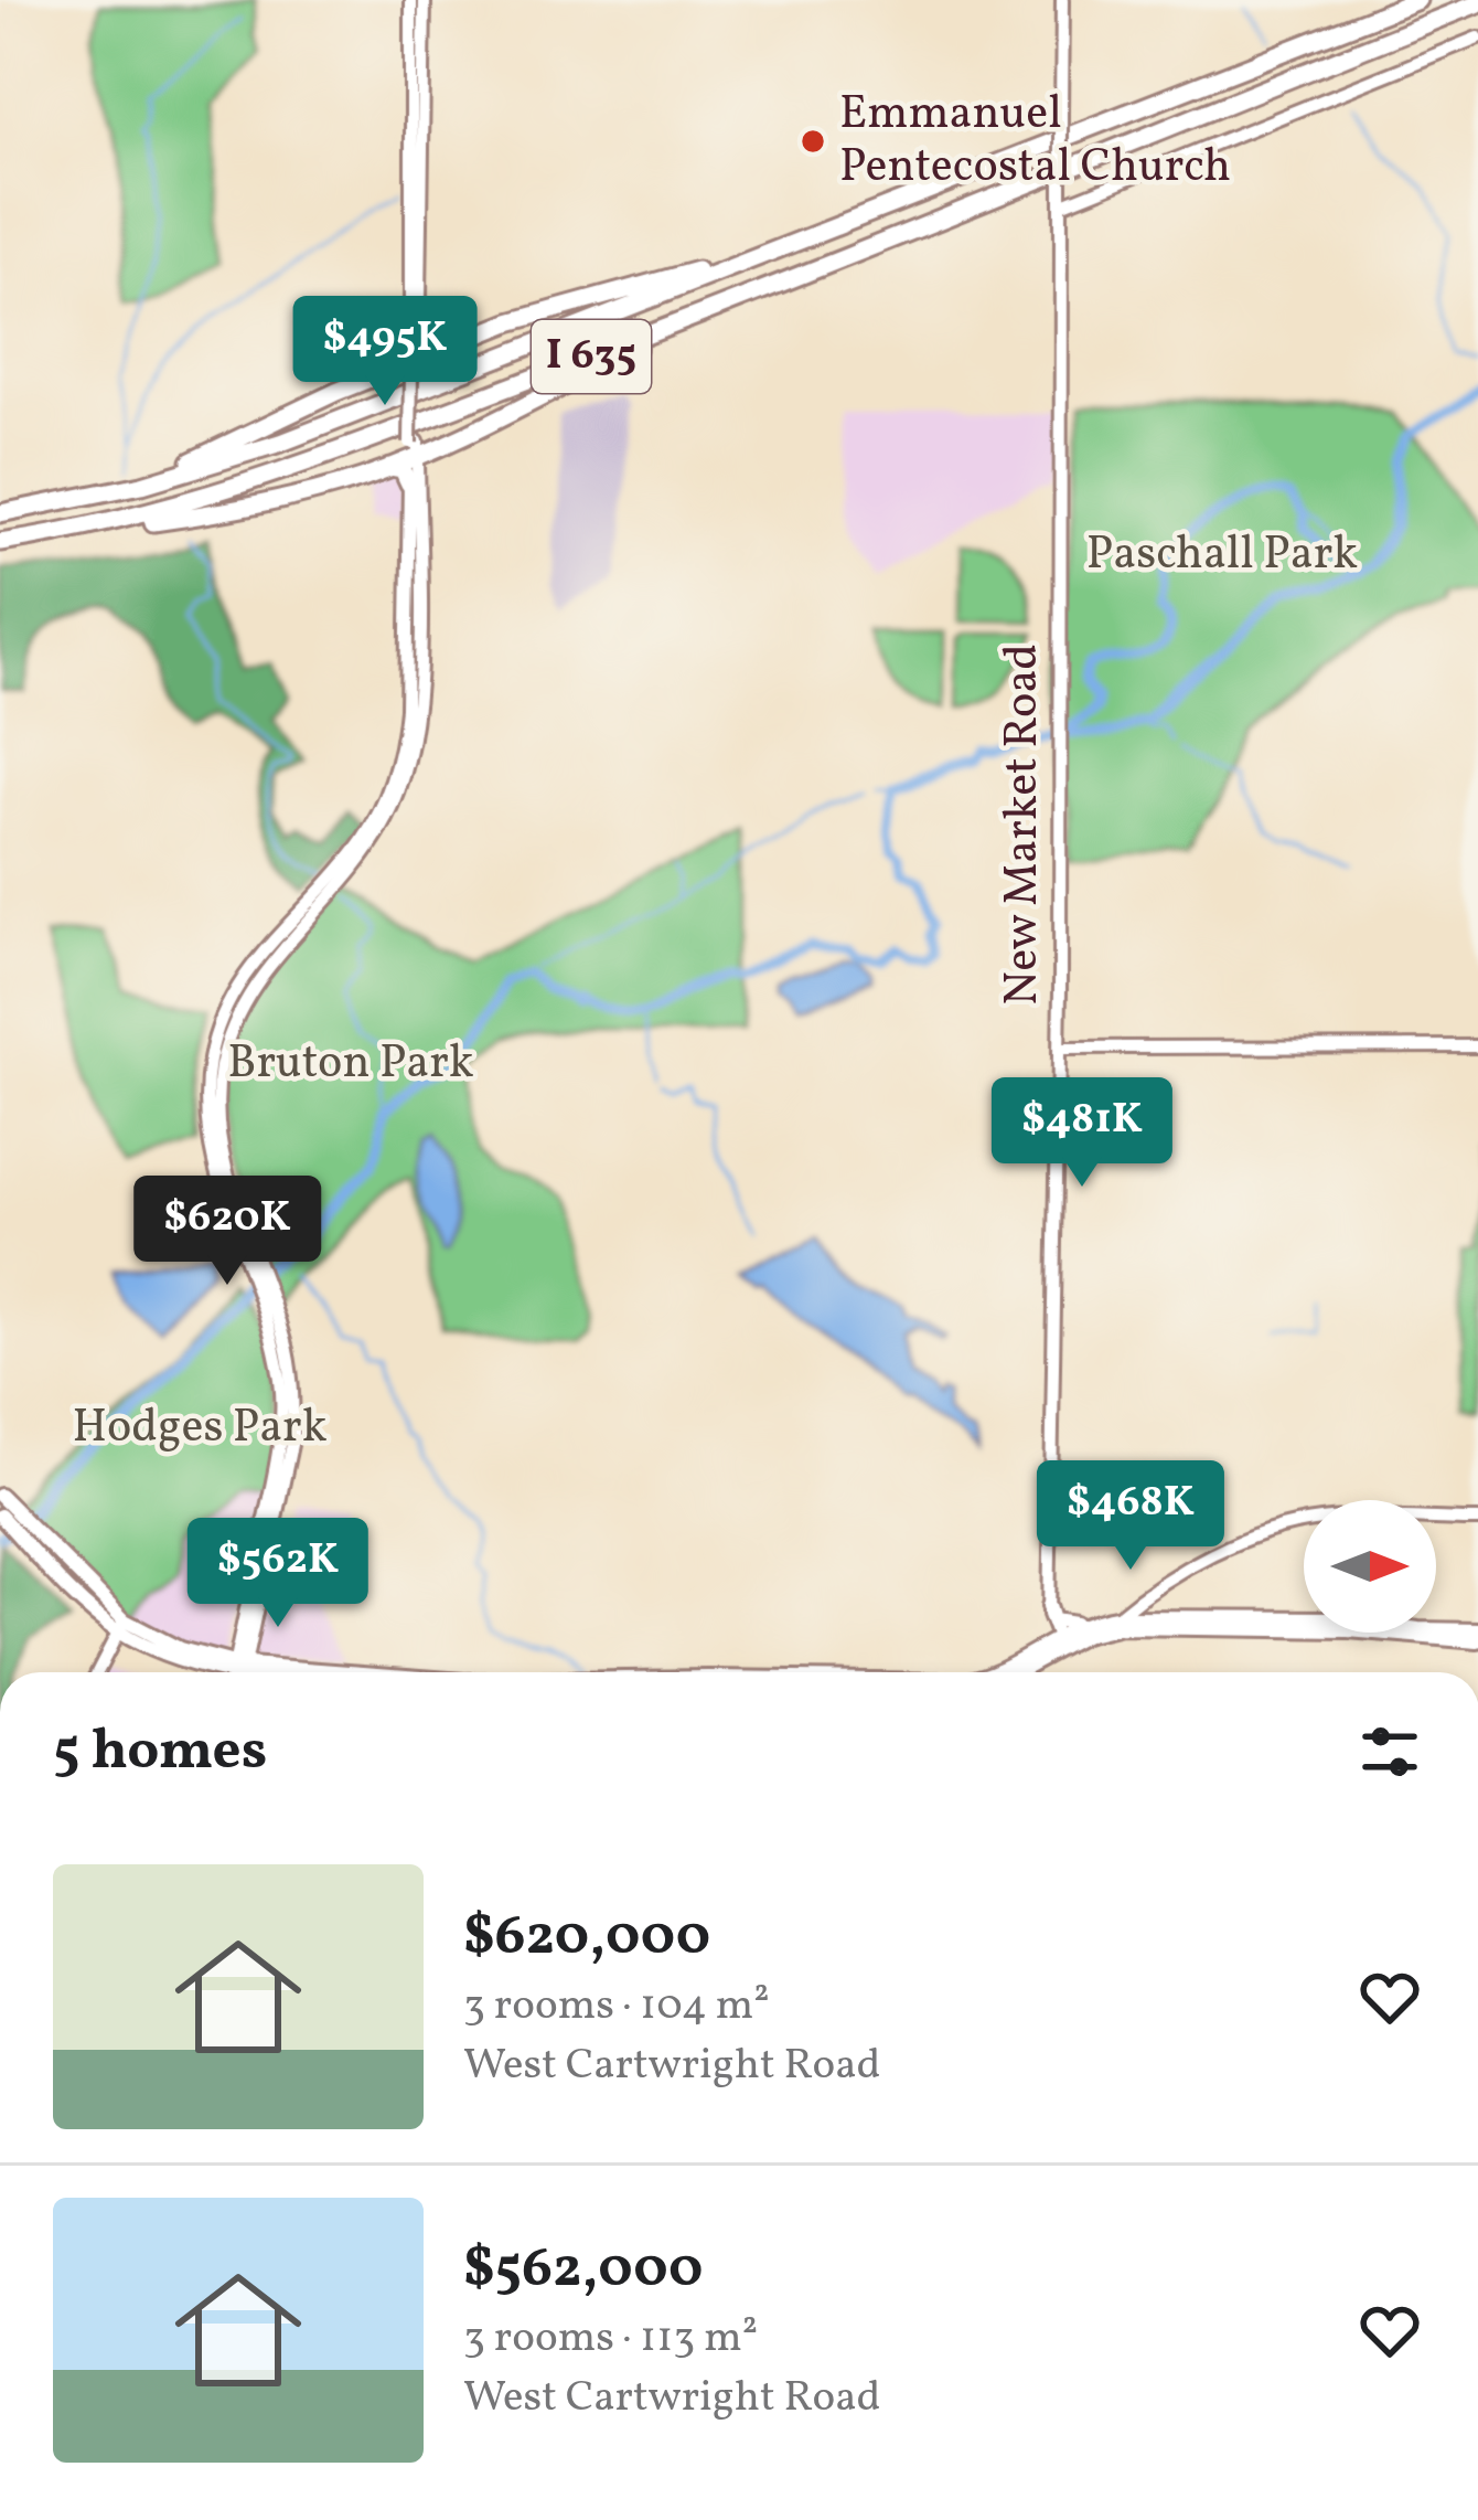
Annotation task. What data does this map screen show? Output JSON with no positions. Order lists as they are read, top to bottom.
{
  "streets": {
    "highway": ["I 635"],
    "street": ["New Market Road"]
  },
  "parks": ["Paschall Park", "Bruton Park", "Hodges Park"],
  "places": ["Emmanuel Pentecostal Church"],
  "north": "right",
  "page": {
    "price": [
      "$495K",
      "$481K",
      "$620K",
      "$468K",
      "$562K"
    ],
    "heading": "5 homes",
    "list": [
      {
        "name": "$620,000",
        "note": "3 rooms · 104 m² · West Cartwright Road"
      },
      {
        "name": "$562,000",
        "note": "3 rooms · 113 m² · West Cartwright Road"
      }
    ]
  }
}
